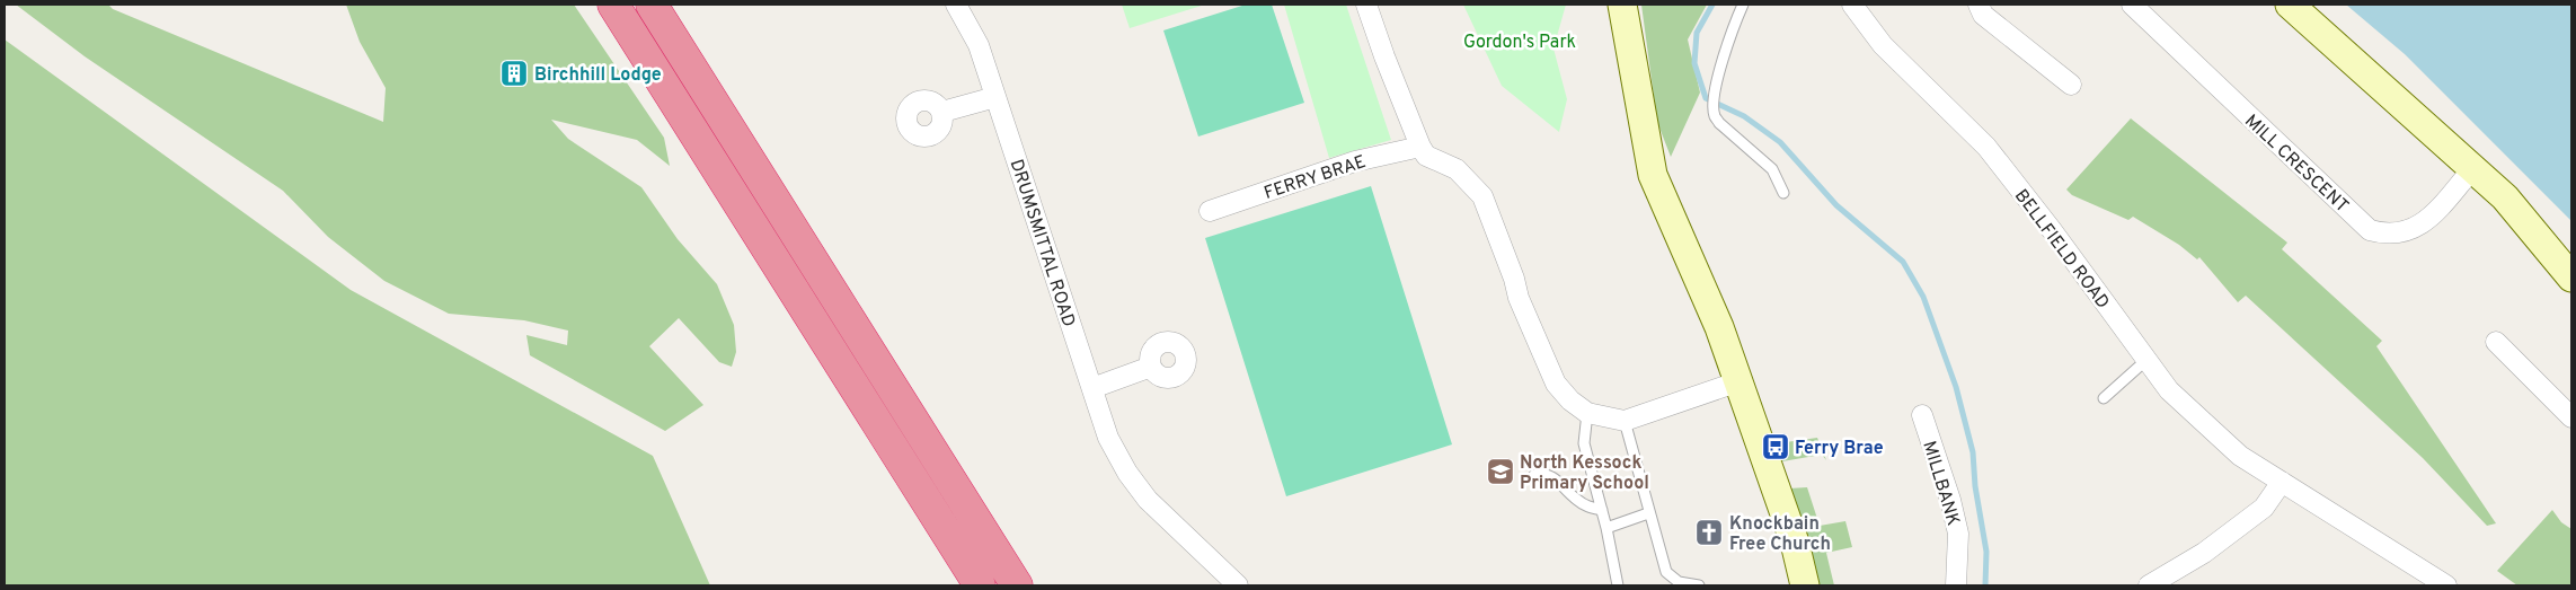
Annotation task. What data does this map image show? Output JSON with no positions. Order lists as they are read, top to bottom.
{
  "streets": {
    "street": [
      "MILL CRESCENT",
      "FERRY BRAE",
      "DRUMSMITTAL ROAD",
      "BELLFIELD ROAD",
      "MILLBANK"
    ]
  },
  "parks": ["Gordon's Park"],
  "places": {
    "building": ["Birchhill Lodge"],
    "bus stop": ["Ferry Brae"],
    "school or university": ["North Kessock Primary School"],
    "church": ["Knockbain Free Church"]
  }
}
